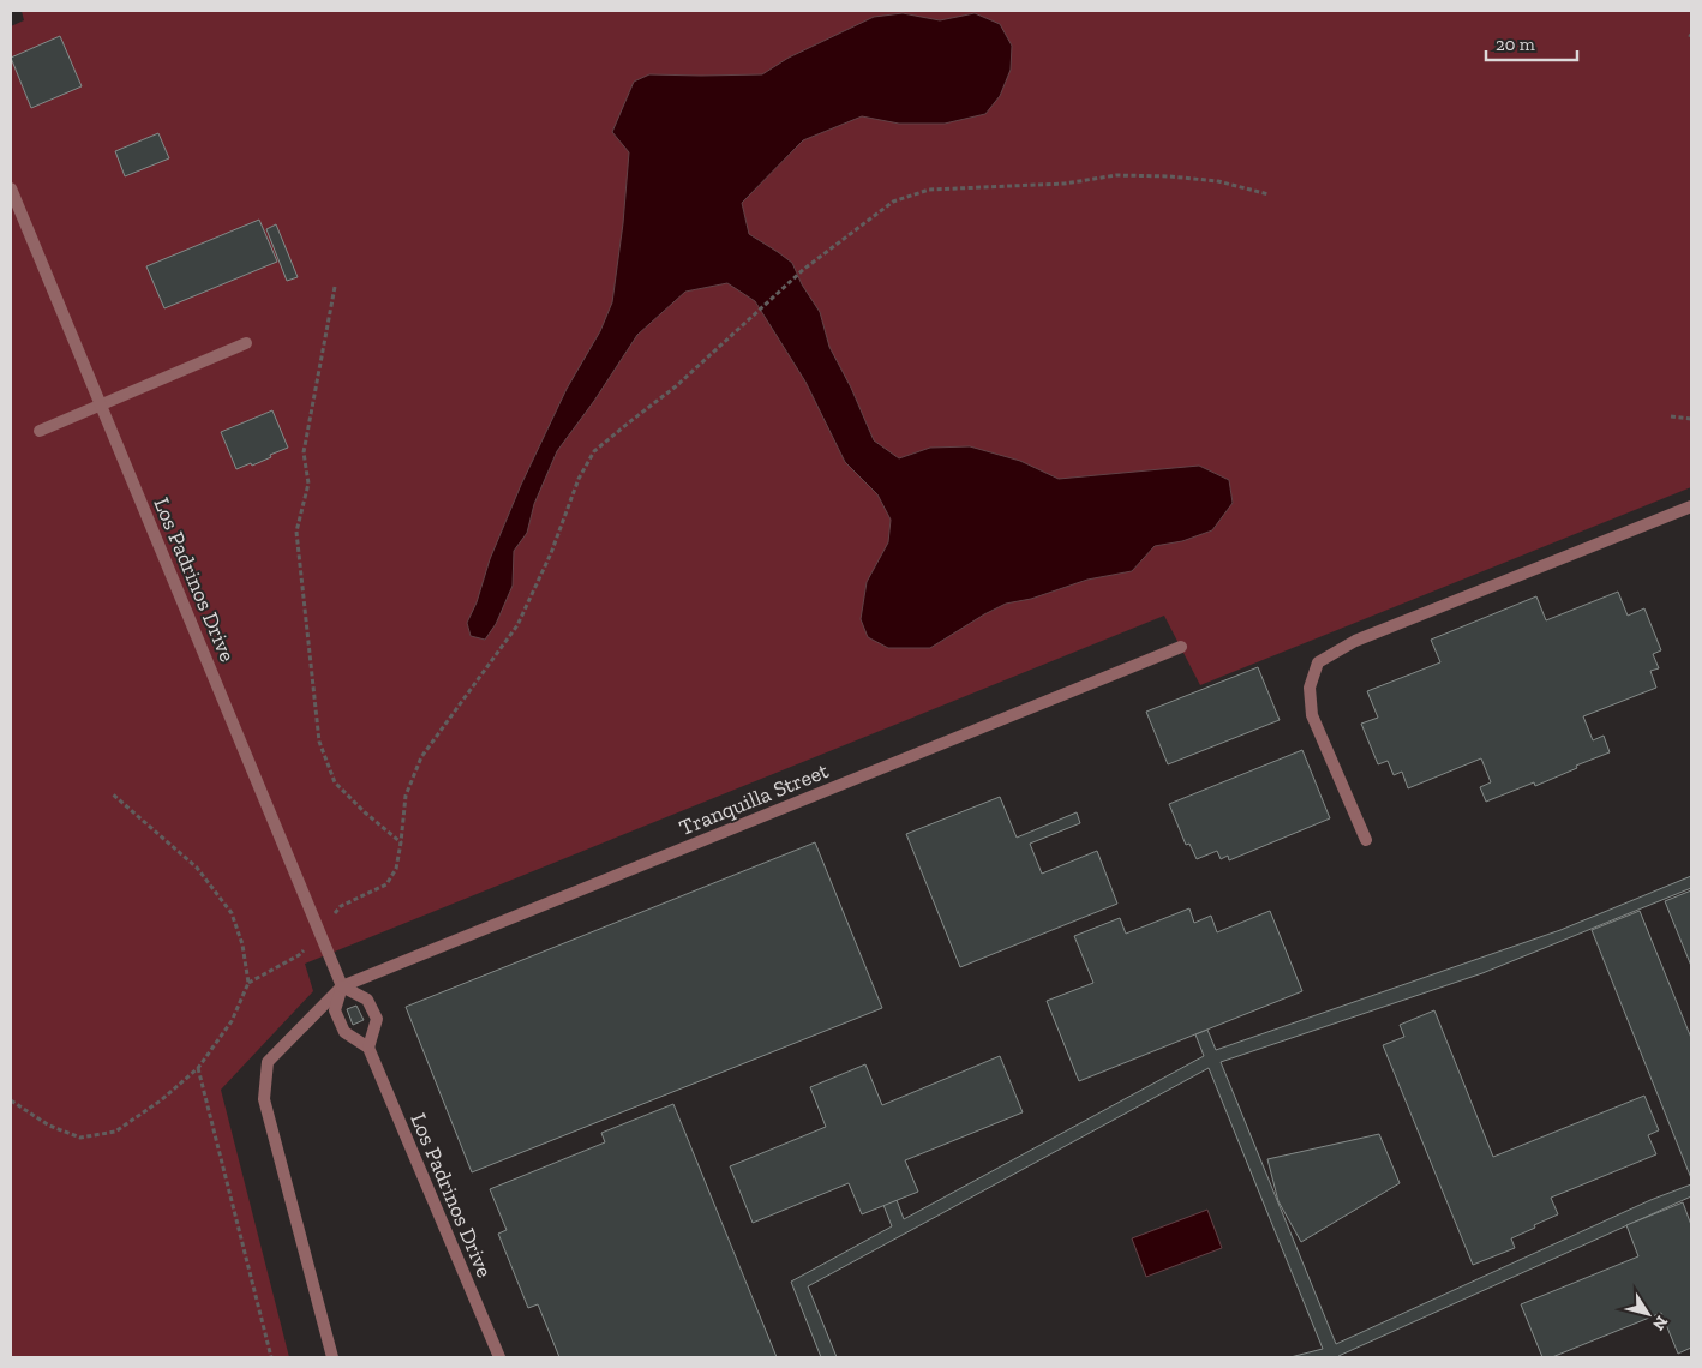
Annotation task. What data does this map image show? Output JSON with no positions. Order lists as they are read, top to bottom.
{
  "streets": {
    "street": ["Los Padrinos Drive", "Tranquilla Street"]
  },
  "crossings": [
    ["Los Padrinos Drive", "Tranquilla Street"]
  ],
  "scale_bar": "20 m",
  "north": "bottom right"
}
